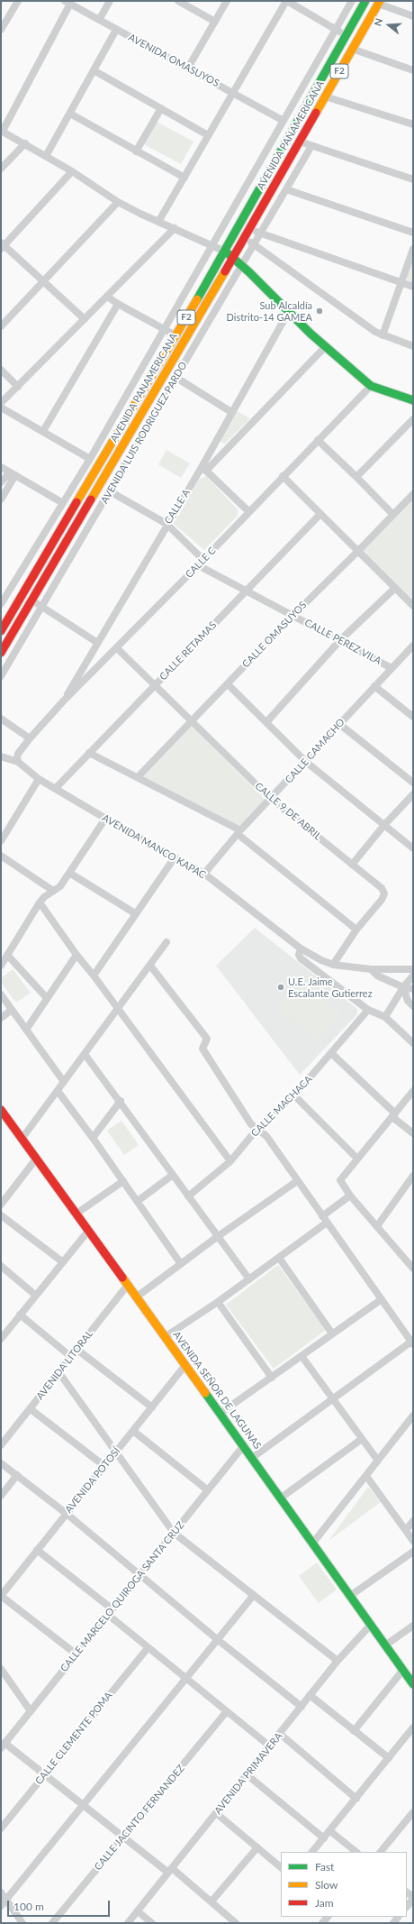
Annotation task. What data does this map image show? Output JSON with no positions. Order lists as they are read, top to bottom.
{
  "streets": {
    "main road": ["F2", "AVENIDA PANAMERICANA", "AVENIDA SEÑOR DE LAGUNAS"],
    "street": [
      "AVENIDA OMASUYOS",
      "AVENIDA LUIS RODRIGUEZ PARDO",
      "CALLE A",
      "CALLE C",
      "CALLE OMASUYOS",
      "CALLE PEREZ VILA",
      "CALLE RETAMAS",
      "CALLE CAMACHO",
      "CALLE 9 DE ABRIL",
      "AVENIDA MANCO KAPAC",
      "CALLE MACHACA",
      "AVENIDA LITORAL",
      "AVENIDA POTOSÍ",
      "CALLE MARCELO QUIROGA SANTA CRUZ",
      "CALLE CLEMENTE POMA",
      "AVENIDA PRIMAVERA",
      "CALLE JACINTO FERNANDEZ"
    ]
  },
  "crossings": [
    ["AVENIDA OMASUYOS", "AVENIDA PANAMERICANA"],
    ["AVENIDA LUIS RODRIGUEZ PARDO", "CALLE PEREZ VILA"],
    ["CALLE A", "CALLE C"],
    ["CALLE A", "CALLE PEREZ VILA"],
    ["CALLE C", "CALLE PEREZ VILA"],
    ["CALLE C", "CALLE 9 DE ABRIL"],
    ["CALLE OMASUYOS", "CALLE PEREZ VILA"],
    ["CALLE OMASUYOS", "CALLE 9 DE ABRIL"],
    ["CALLE PEREZ VILA", "CALLE RETAMAS"],
    ["CALLE PEREZ VILA", "CALLE CAMACHO"],
    ["CALLE RETAMAS", "CALLE 9 DE ABRIL"],
    ["CALLE RETAMAS", "AVENIDA MANCO KAPAC"],
    ["CALLE CAMACHO", "CALLE 9 DE ABRIL"],
    ["CALLE CAMACHO", "AVENIDA MANCO KAPAC"],
    ["AVENIDA MANCO KAPAC", "CALLE MACHACA"],
    ["AVENIDA LITORAL", "AVENIDA SEÑOR DE LAGUNAS"],
    ["AVENIDA SEÑOR DE LAGUNAS", "AVENIDA POTOSÍ"],
    ["AVENIDA SEÑOR DE LAGUNAS", "CALLE MARCELO QUIROGA SANTA CRUZ"],
    ["AVENIDA SEÑOR DE LAGUNAS", "AVENIDA PRIMAVERA"]
  ],
  "places": ["Sub Alcaldía Distrito-14 GAMEA", "U.E. Jaime Escalante Gutierrez"],
  "legend": ["Fast", "Slow", "Jam"],
  "scale_bar": "100 m",
  "north": "left"
}
